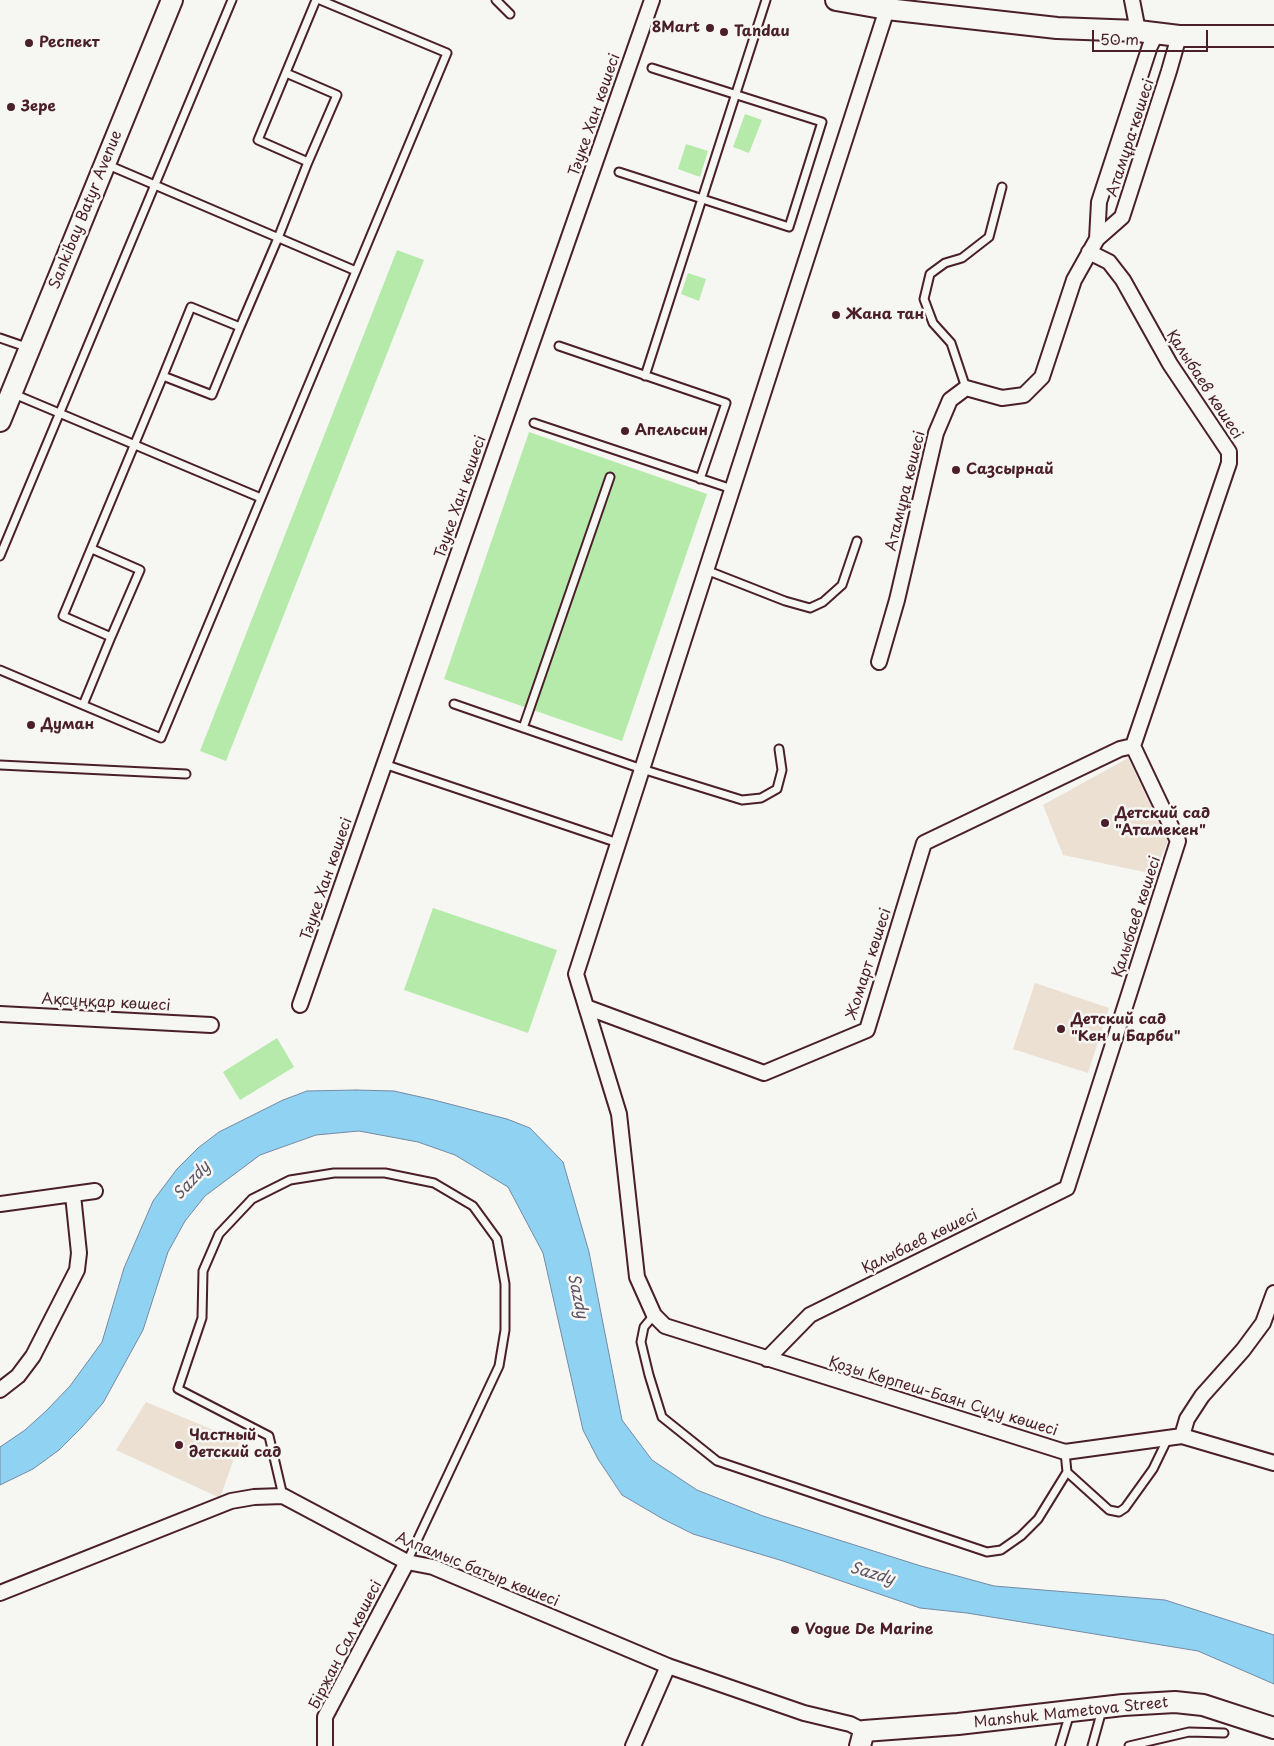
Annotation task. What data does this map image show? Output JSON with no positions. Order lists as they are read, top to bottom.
{
  "streets": {
    "street": [
      "Тәуке Хан көшесі",
      "Атамұра көшесі",
      "Sankibay Batyr Avenue",
      "Қалыбаев көшесі",
      "Жомарт көшесі",
      "Ақсұңқар көшесі",
      "Қозы Көрпеш-Баян Сұлу көшесі",
      "Алпамыс батыр көшесі",
      "Біржан Сал көшесі",
      "Manshuk Mametova Street"
    ]
  },
  "crossings": [
    ["Атамұра көшесі", "Қалыбаев көшесі"],
    ["Қалыбаев көшесі", "Жомарт көшесі"],
    ["Қалыбаев көшесі", "Қозы Көрпеш-Баян Сұлу көшесі"],
    ["Алпамыс батыр көшесі", "Біржан Сал көшесі"],
    ["Алпамыс батыр көшесі", "Manshuk Mametova Street"]
  ],
  "water": ["Sazdy"],
  "places": [
    "8Mart",
    "Tandau",
    "Респект",
    "Зере",
    "Жана тан",
    "Апельсин",
    "Сазсырнай",
    "Думан",
    "Детский сад \"Атамекен\"",
    "Детский сад \"Кен и Барби\"",
    "Частный детский сад",
    "Vogue De Marine"
  ],
  "scale_bar": "50 m"
}
